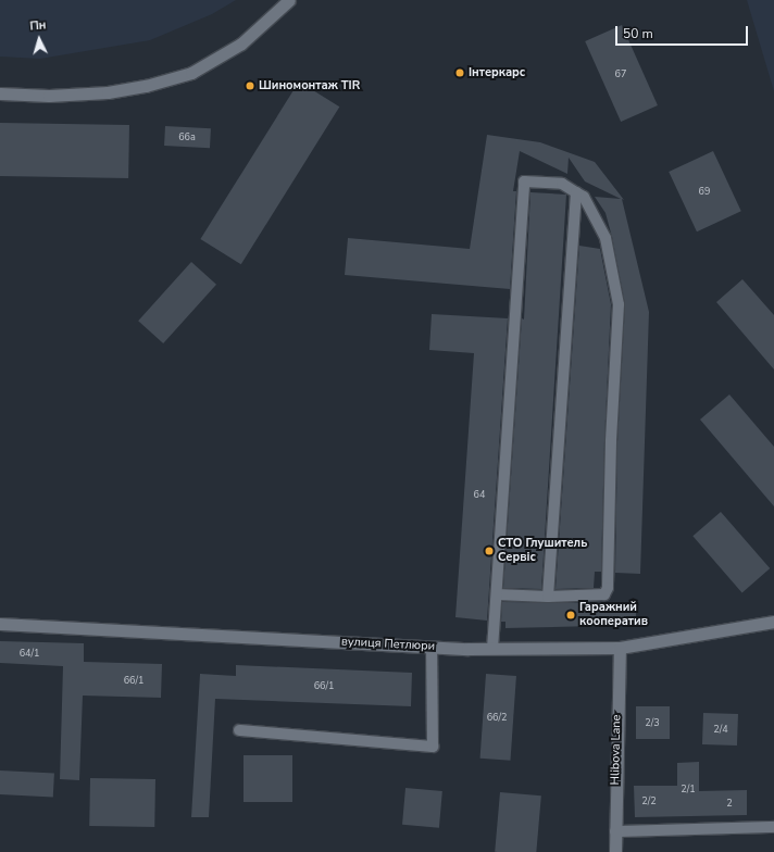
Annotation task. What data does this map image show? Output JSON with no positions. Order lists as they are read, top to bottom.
{
  "streets": {
    "street": ["вулиця Петлюри", "Hlibova Lane"]
  },
  "crossings": [
    ["вулиця Петлюри", "Hlibova Lane"]
  ],
  "places": [
    "Інтеркарс",
    "Шиномонтаж TIR",
    "СТО Глушитель Сервіс",
    "Гаражний кооператив"
  ],
  "house_numbers": [
    "67",
    "66а",
    "69",
    "64",
    "64/1",
    "66/1",
    "66/1",
    "66/2",
    "2/3",
    "2/4",
    "2/1",
    "2/2",
    "2"
  ],
  "scale_bar": "50 m",
  "north": "top"
}
